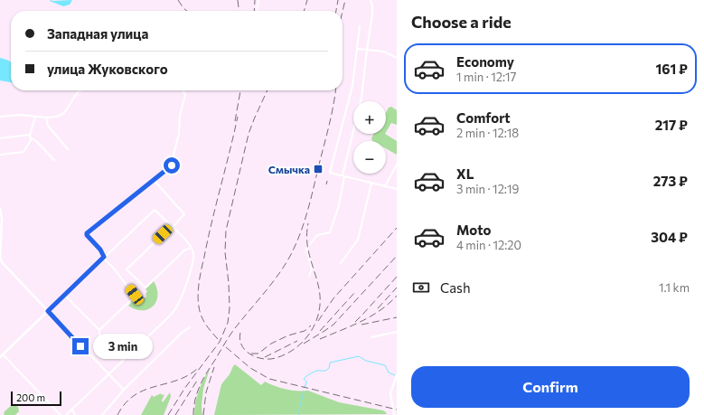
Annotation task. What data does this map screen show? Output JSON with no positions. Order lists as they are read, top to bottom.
{
  "places": {
    "transit": ["Смычка"]
  },
  "scale_bar": "200 m",
  "page": {
    "heading": "Choose a ride",
    "banner": ["Западная улица", "улица Жуковского"],
    "list": [
      {
        "name": "Economy",
        "note": "1 min · 12:17",
        "value": "161 ₽"
      },
      {
        "name": "Comfort",
        "note": "2 min · 12:18",
        "value": "217 ₽"
      },
      {
        "name": "XL",
        "note": "3 min · 12:19",
        "value": "273 ₽"
      },
      {
        "name": "Moto",
        "note": "4 min · 12:20",
        "value": "304 ₽"
      }
    ],
    "map_buttons": ["+", "−"],
    "pay": ["Cash", "1.1 km"],
    "bubble": "3 min",
    "buttons": "Confirm",
    "scale": "200 m"
  }
}
